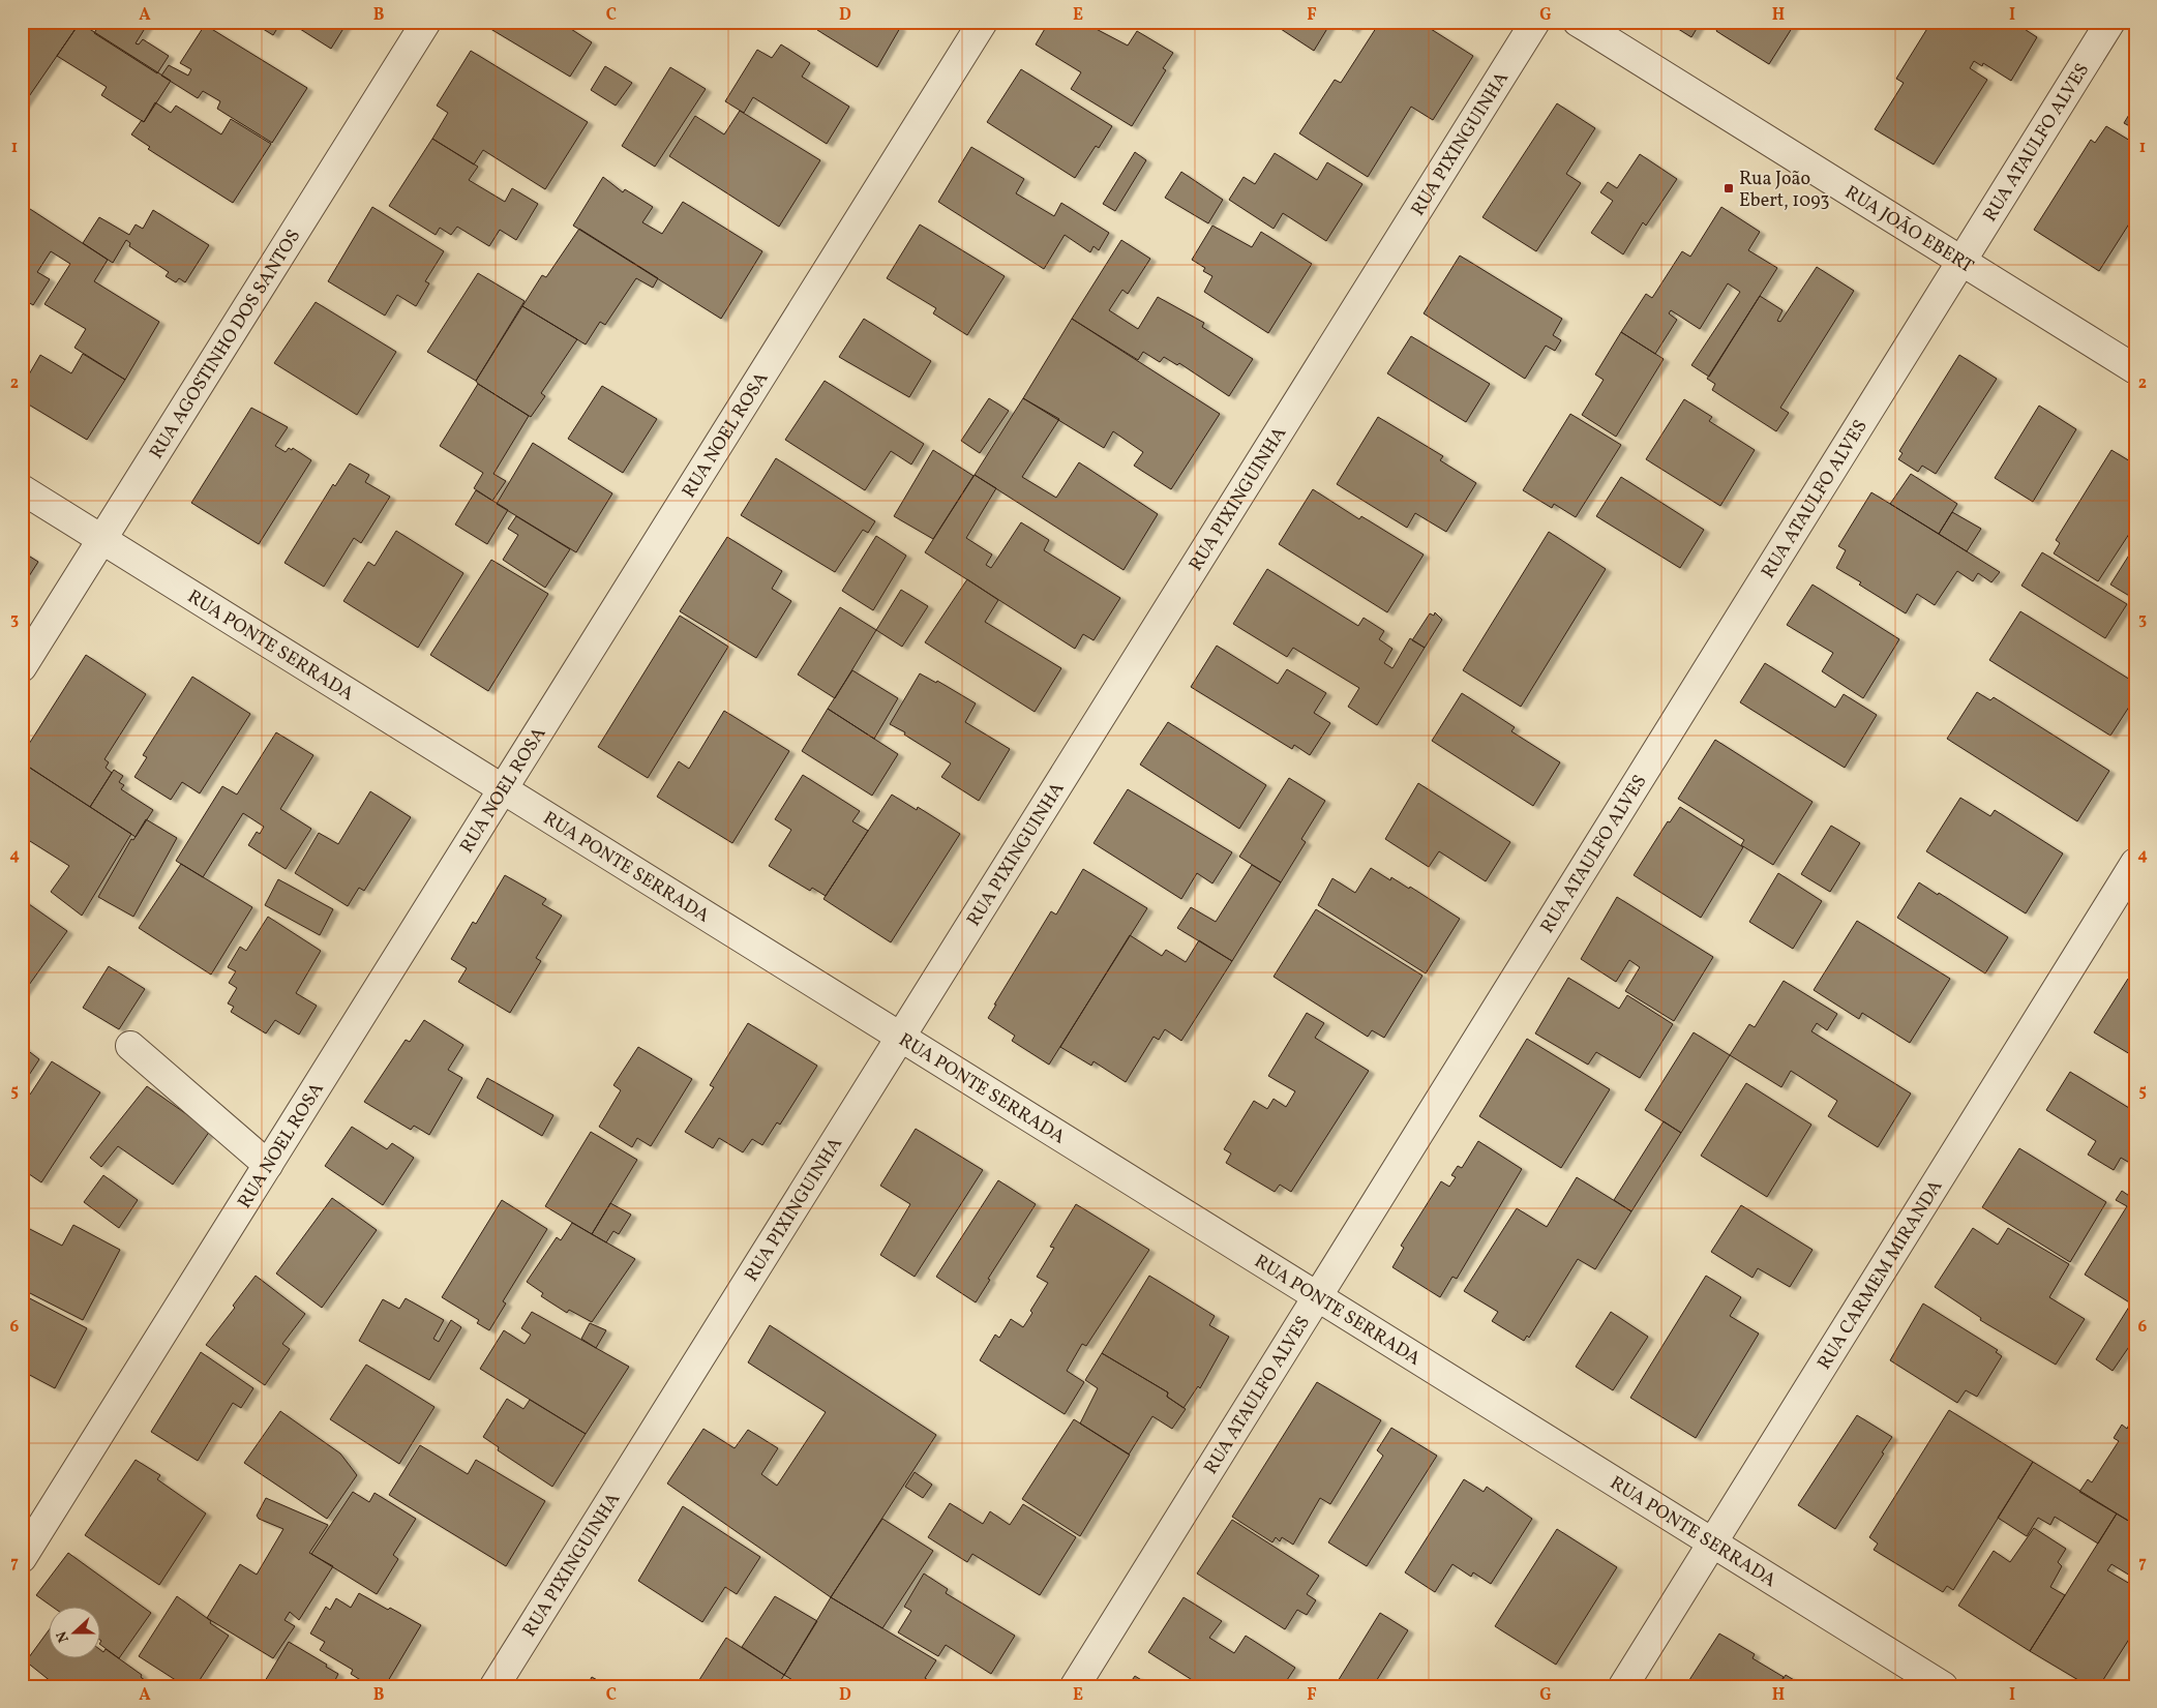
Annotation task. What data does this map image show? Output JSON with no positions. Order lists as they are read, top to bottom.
{
  "streets": {
    "street": [
      "RUA ATAULFO ALVES",
      "RUA PIXINGUINHA",
      "RUA JOÃO EBERT",
      "RUA AGOSTINHO DOS SANTOS",
      "RUA NOEL ROSA",
      "RUA PONTE SERRADA",
      "RUA CARMEM MIRANDA"
    ]
  },
  "crossings": [
    ["RUA ATAULFO ALVES", "RUA JOÃO EBERT"],
    ["RUA ATAULFO ALVES", "RUA PONTE SERRADA"],
    ["RUA PIXINGUINHA", "RUA PONTE SERRADA"],
    ["RUA AGOSTINHO DOS SANTOS", "RUA PONTE SERRADA"],
    ["RUA NOEL ROSA", "RUA PONTE SERRADA"],
    ["RUA PONTE SERRADA", "RUA CARMEM MIRANDA"]
  ],
  "places": {
    "transit": ["Rua João Ebert, 1093"]
  },
  "north": "left",
  "grid": {
    "columns": [
      "A",
      "B",
      "C",
      "D",
      "E",
      "F",
      "G",
      "H",
      "I"
    ],
    "rows": [
      "1",
      "2",
      "3",
      "4",
      "5",
      "6",
      "7"
    ]
  }
}
